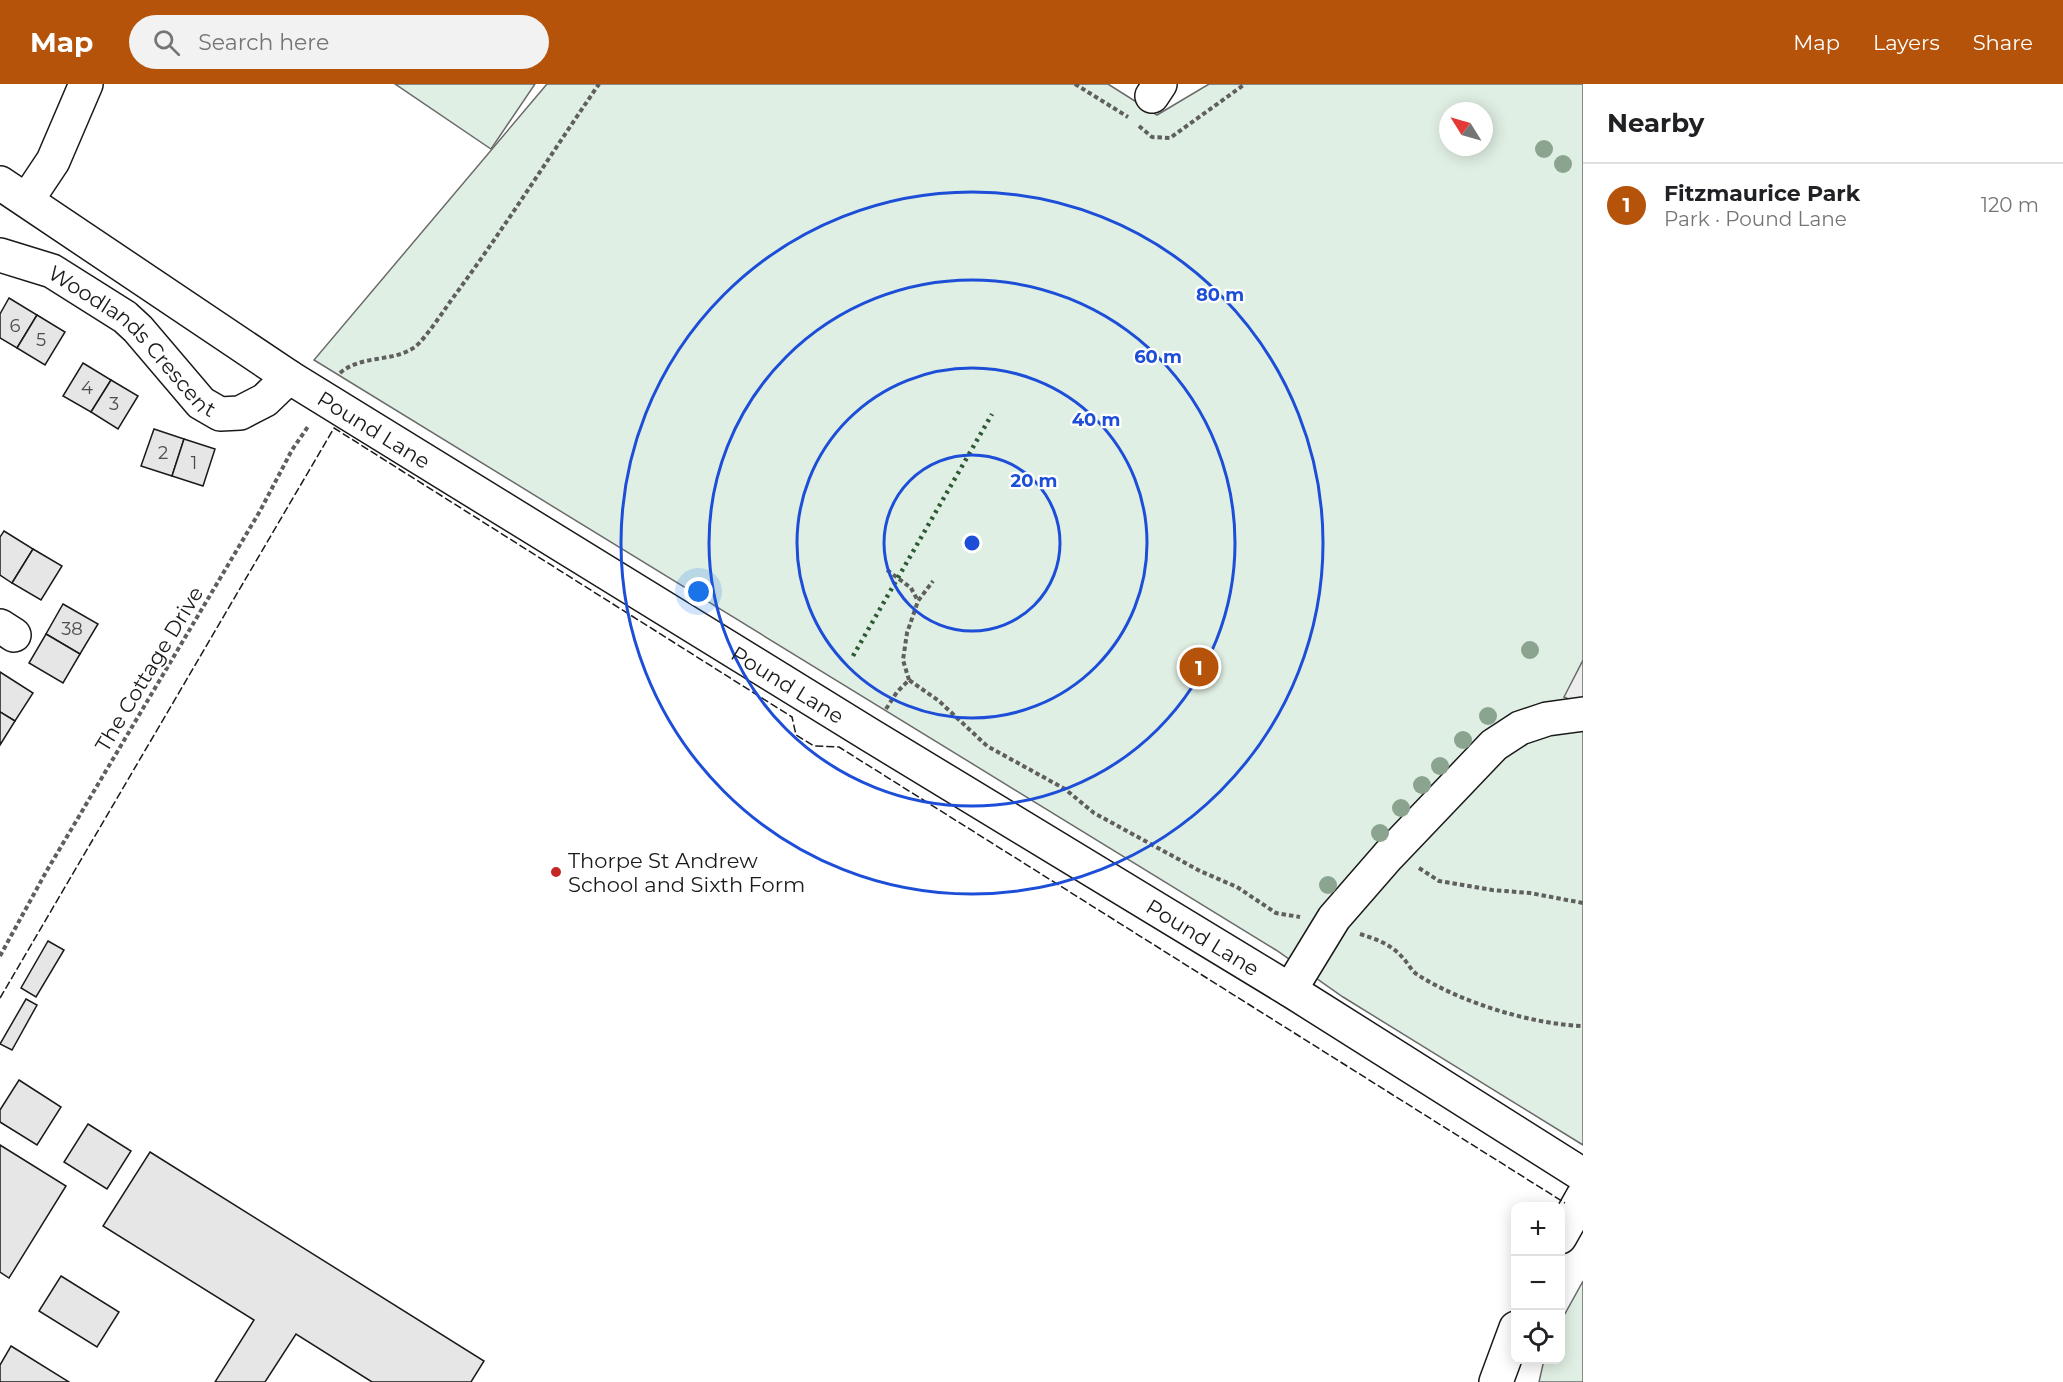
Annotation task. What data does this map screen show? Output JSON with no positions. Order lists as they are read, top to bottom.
{
  "streets": {
    "street": ["Woodlands Crescent", "Pound Lane"],
    "path": ["The Cottage Drive"]
  },
  "crossings": [
    ["Woodlands Crescent", "Pound Lane"],
    ["Pound Lane", "The Cottage Drive"]
  ],
  "places": ["Thorpe St Andrew School and Sixth Form"],
  "house_numbers": [
    "6",
    "5",
    "4",
    "3",
    "2",
    "1",
    "38"
  ],
  "north": "top left",
  "page": {
    "header": "Map",
    "search": "Search here",
    "nav": ["Map", "Layers", "Share"],
    "heading": "Nearby",
    "list": [
      {
        "mark": "1",
        "name": "Fitzmaurice Park",
        "note": "Park · Pound Lane",
        "value": "120 m"
      }
    ],
    "pins": "1",
    "map_buttons": ["+", "−"]
  },
  "rings": [
    "80 m",
    "60 m",
    "40 m",
    "20 m"
  ]
}
